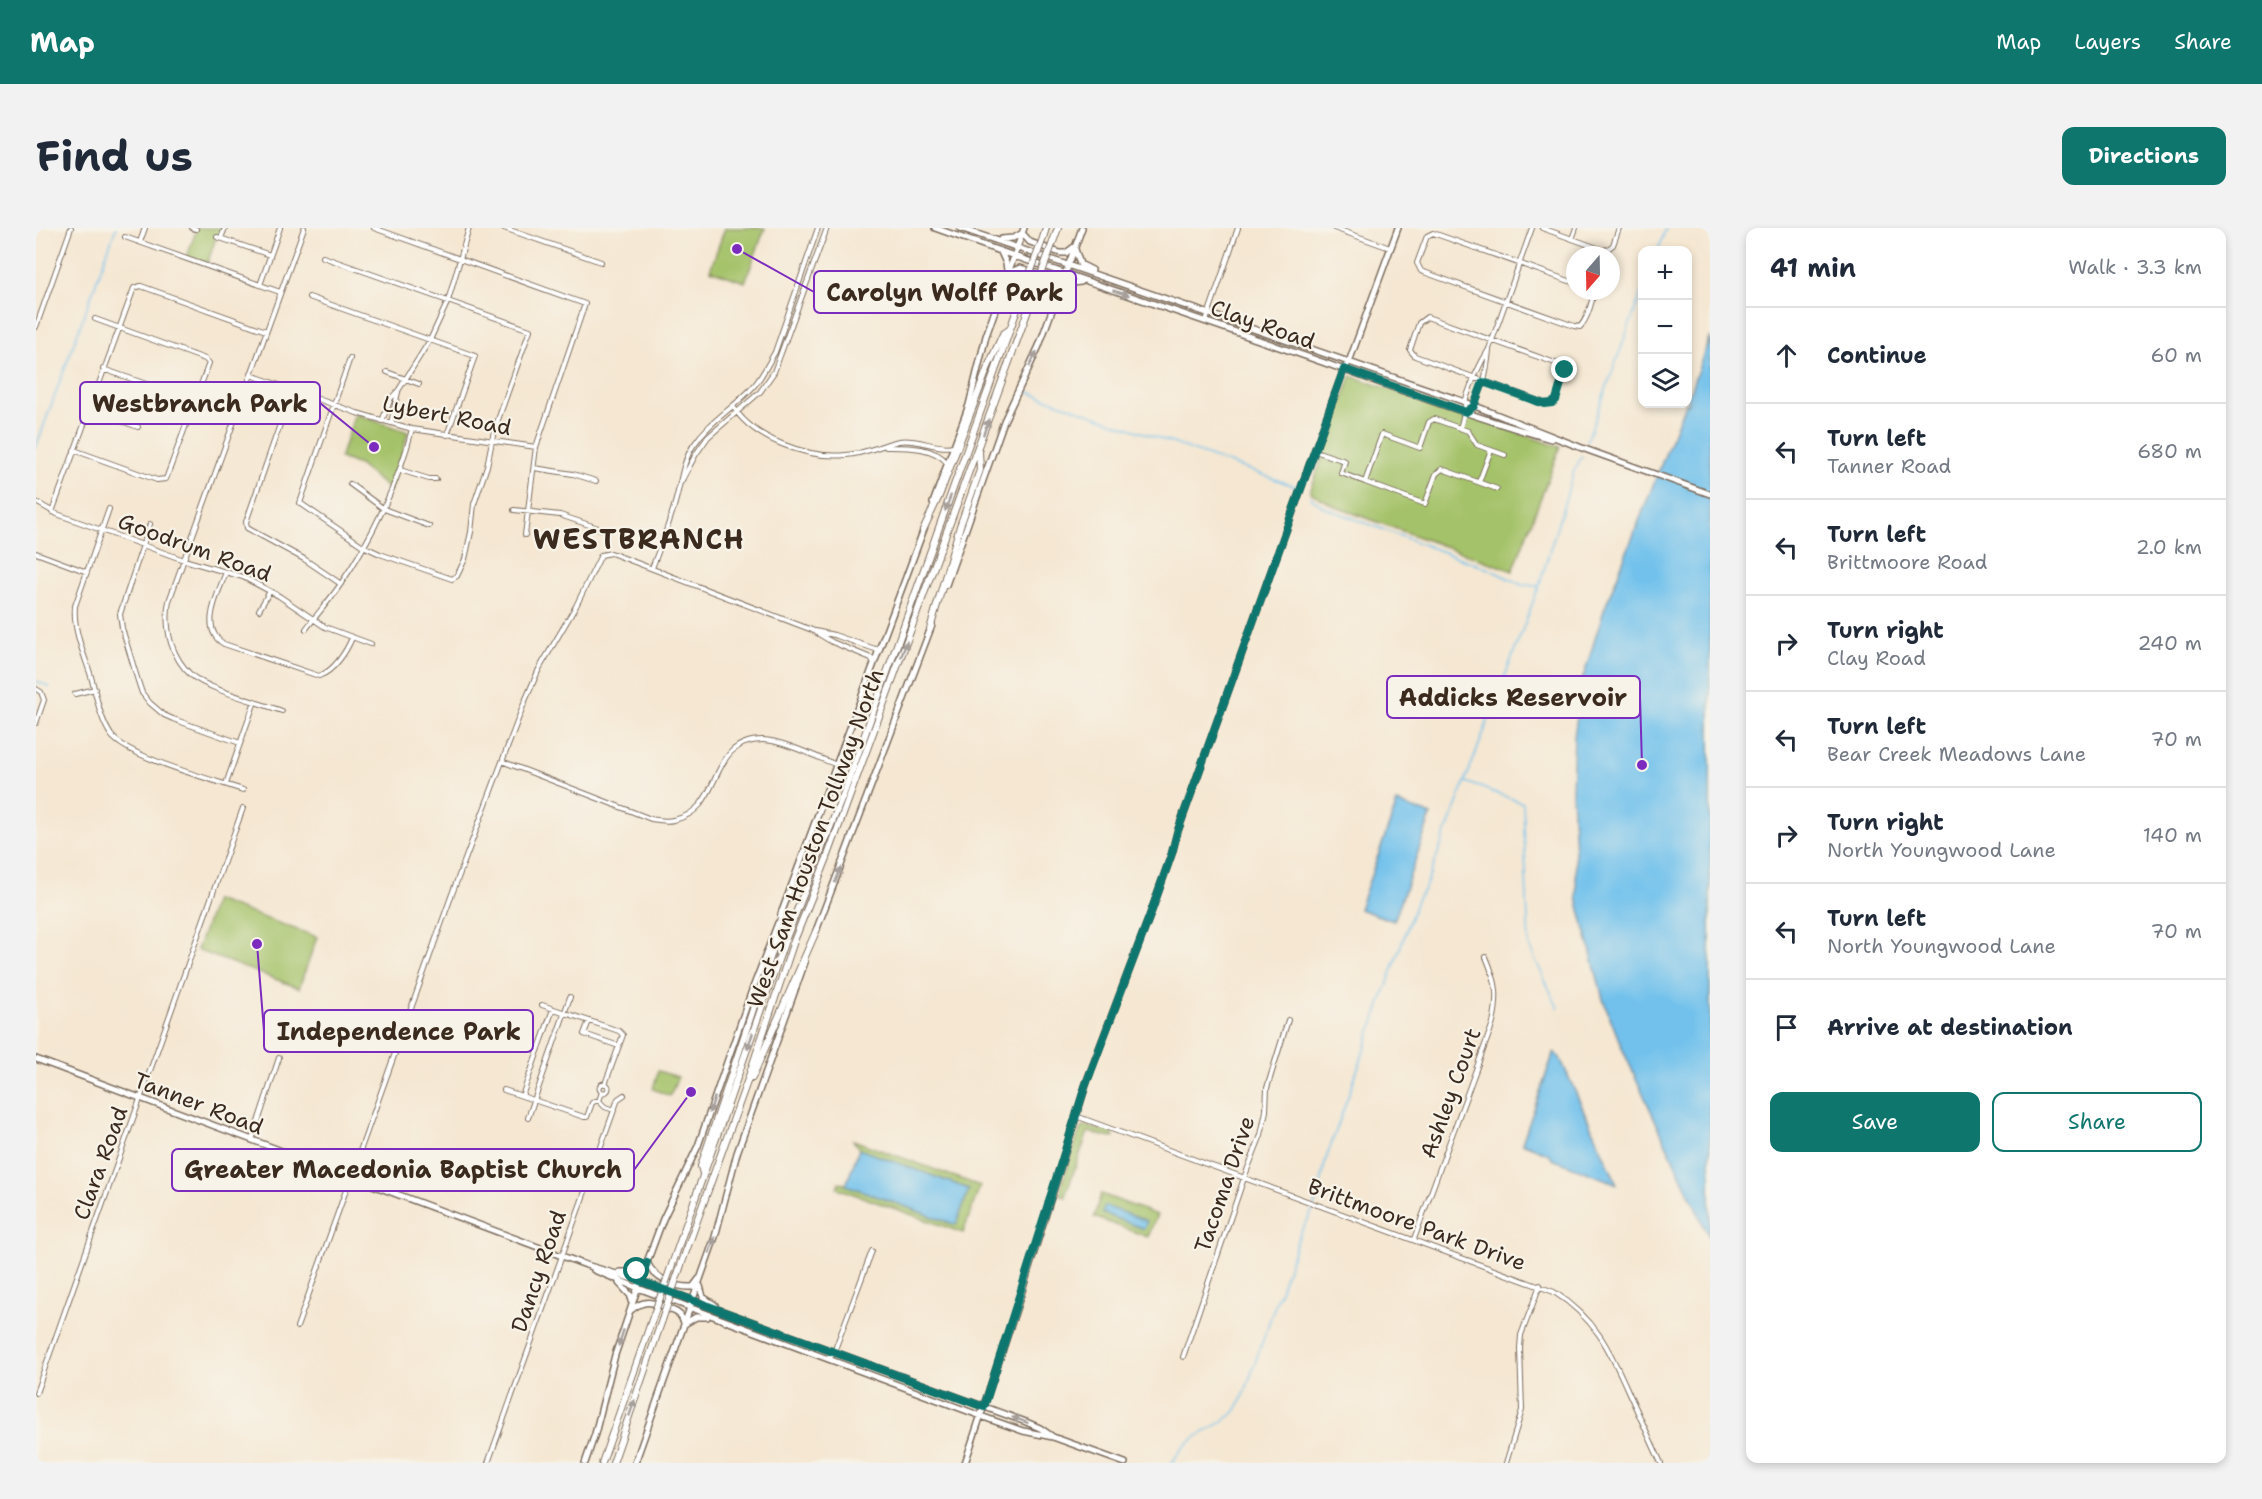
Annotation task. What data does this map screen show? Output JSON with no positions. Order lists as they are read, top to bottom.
{
  "streets": {
    "highway": ["West Sam Houston Tollway North"],
    "main road": ["Clay Road", "Tanner Road"],
    "street": [
      "Lybert Road",
      "Goodrum Road",
      "Ashley Court",
      "Clara Road",
      "Tacoma Drive",
      "Brittmoore Park Drive",
      "Dancy Road"
    ]
  },
  "crossings": [
    ["Ashley Court", "Brittmoore Park Drive"],
    ["Tanner Road", "Clara Road"],
    ["Tanner Road", "Dancy Road"],
    ["Tacoma Drive", "Brittmoore Park Drive"]
  ],
  "districts": ["WESTBRANCH"],
  "places": [
    "Carolyn Wolff Park",
    "Westbranch Park",
    "Addicks Reservoir",
    "Independence Park",
    "Greater Macedonia Baptist Church"
  ],
  "north": "bottom",
  "page": {
    "header": "Map",
    "nav": ["Map", "Layers", "Share"],
    "buttons": [
      "Directions",
      ["Save", "Share"]
    ],
    "title": "Find us",
    "heading": ["41 min", "Walk · 3.3 km"],
    "map_buttons": ["+", "−"],
    "list": [
      ["Continue", "60 m"],
      ["Turn left", "Tanner Road", "680 m"],
      ["Turn left", "Brittmoore Road", "2.0 km"],
      ["Turn right", "Clay Road", "240 m"],
      ["Turn left", "Bear Creek Meadows Lane", "70 m"],
      ["Turn right", "North Youngwood Lane", "140 m"],
      ["Turn left", "North Youngwood Lane", "70 m"],
      "Arrive at destination"
    ]
  }
}
